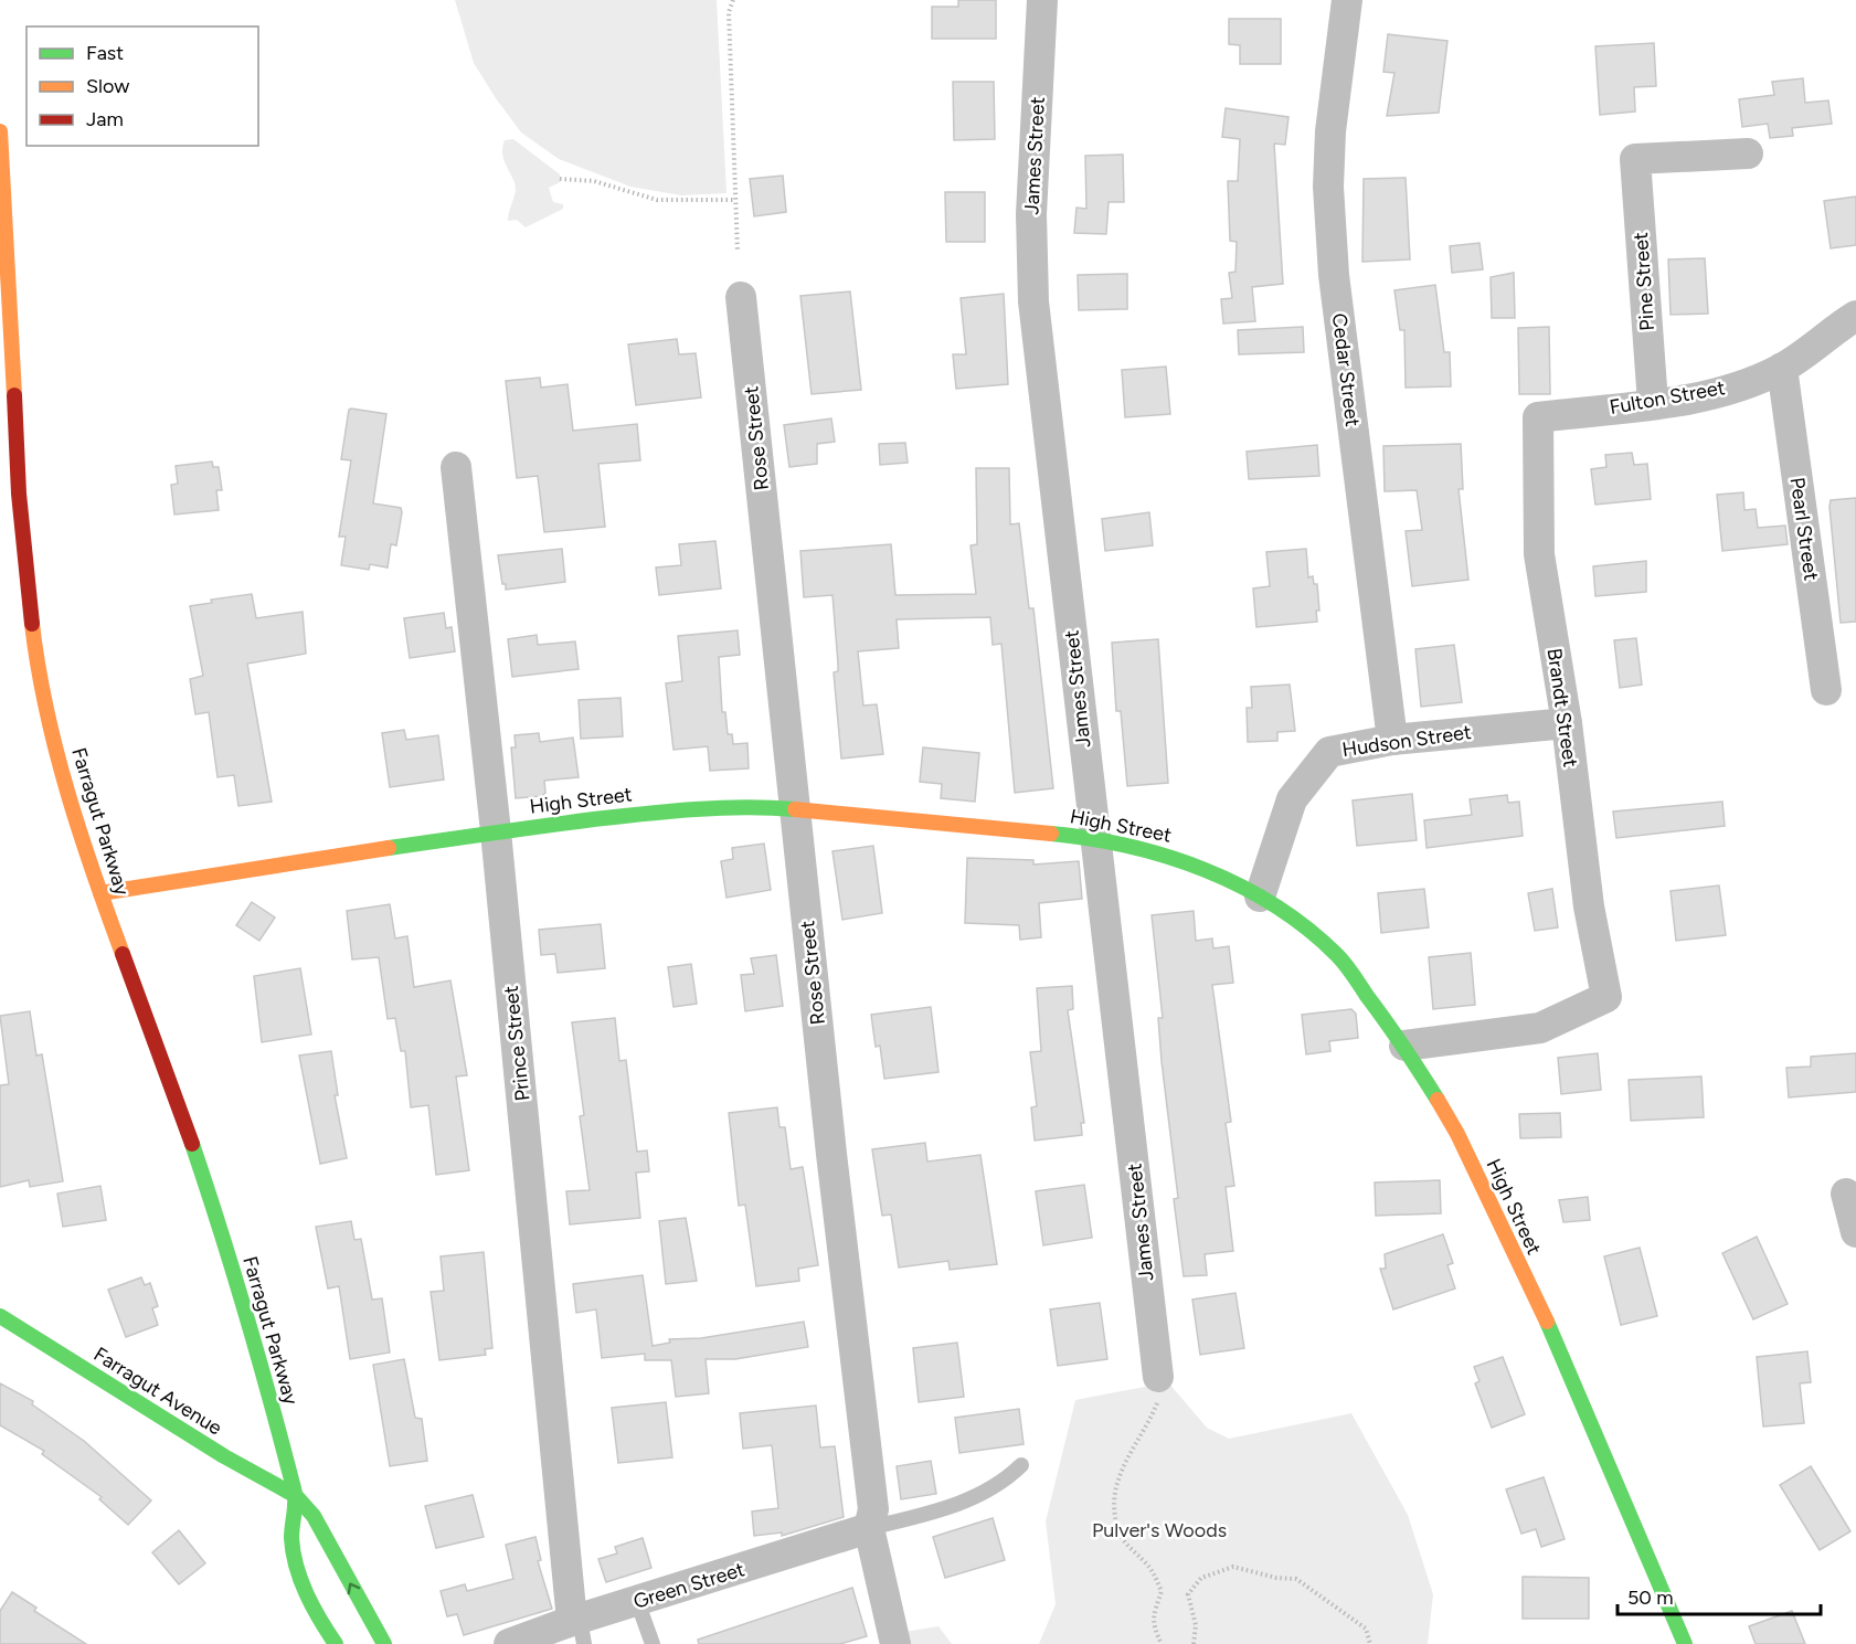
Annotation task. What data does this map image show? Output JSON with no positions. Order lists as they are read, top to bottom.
{
  "streets": {
    "street": [
      "James Street",
      "Pine Street",
      "Cedar Street",
      "Fulton Street",
      "Rose Street",
      "Pearl Street",
      "Brandt Street",
      "Hudson Street",
      "High Street",
      "Farragut Parkway",
      "Prince Street",
      "Farragut Avenue",
      "Green Street"
    ]
  },
  "crossings": [
    ["James Street", "High Street"],
    ["Pine Street", "Fulton Street"],
    ["Cedar Street", "Hudson Street"],
    ["Fulton Street", "Pearl Street"],
    ["Fulton Street", "Brandt Street"],
    ["Rose Street", "High Street"],
    ["Rose Street", "Green Street"],
    ["Brandt Street", "Hudson Street"],
    ["Brandt Street", "High Street"],
    ["Hudson Street", "High Street"],
    ["High Street", "Farragut Parkway"],
    ["High Street", "Prince Street"],
    ["Farragut Parkway", "Farragut Avenue"],
    ["Prince Street", "Green Street"]
  ],
  "parks": ["Pulver's Woods"],
  "legend": ["Fast", "Slow", "Jam"],
  "scale_bar": "50 m"
}
